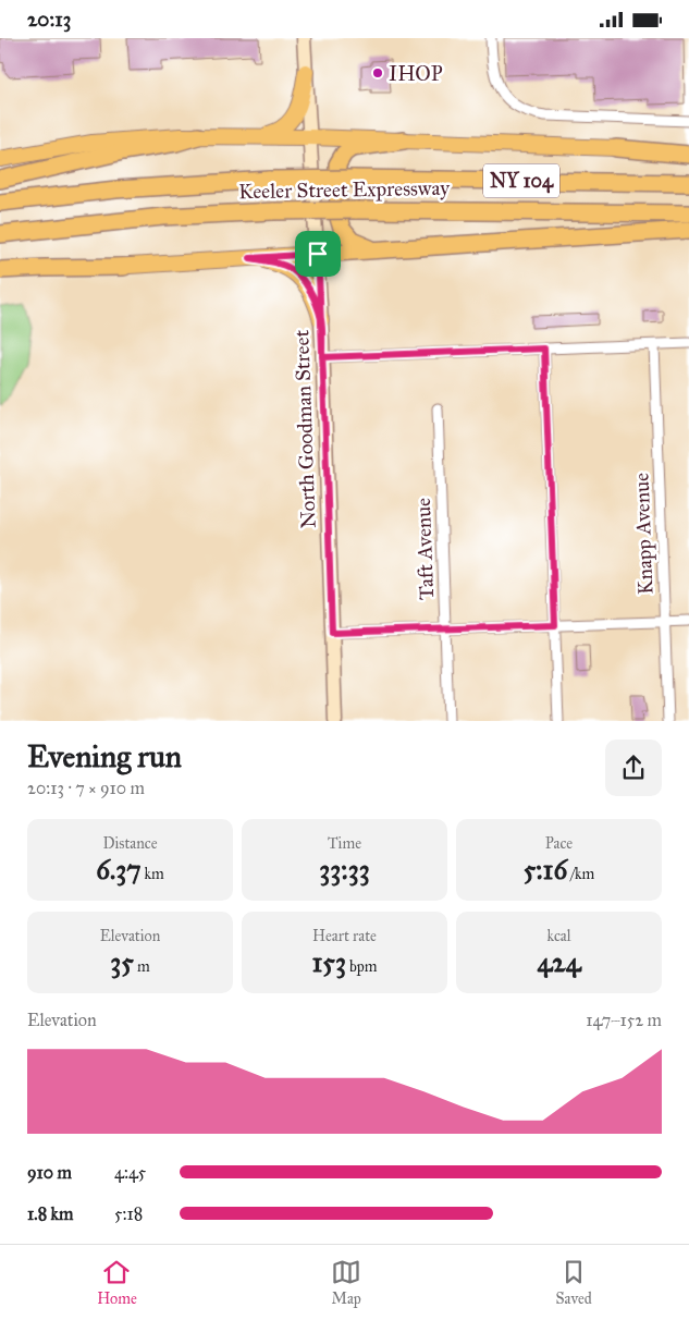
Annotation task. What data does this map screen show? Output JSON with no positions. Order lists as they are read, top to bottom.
{
  "streets": {
    "highway": ["NY 104", "Keeler Street Expressway"],
    "main road": ["North Goodman Street"],
    "street": ["Knapp Avenue", "Taft Avenue"]
  },
  "places": ["IHOP"],
  "page": {
    "status": "20:13",
    "heading": ["Evening run", "20:13 · 7 × 910 m"],
    "stats": [
      ["Distance", "6.37 km"],
      ["Time", "33:33"],
      ["Pace", "5:16 /km"],
      ["Elevation", "35 m"],
      ["Heart rate", "153 bpm"],
      ["kcal", "424"]
    ],
    "chart": ["Elevation", "147–152 m"],
    "list": [
      {
        "name": "910 m",
        "note": "4:45"
      },
      {
        "name": "1.8 km",
        "note": "5:18"
      }
    ],
    "tabs": ["Home", "Map", "Saved"]
  }
}
